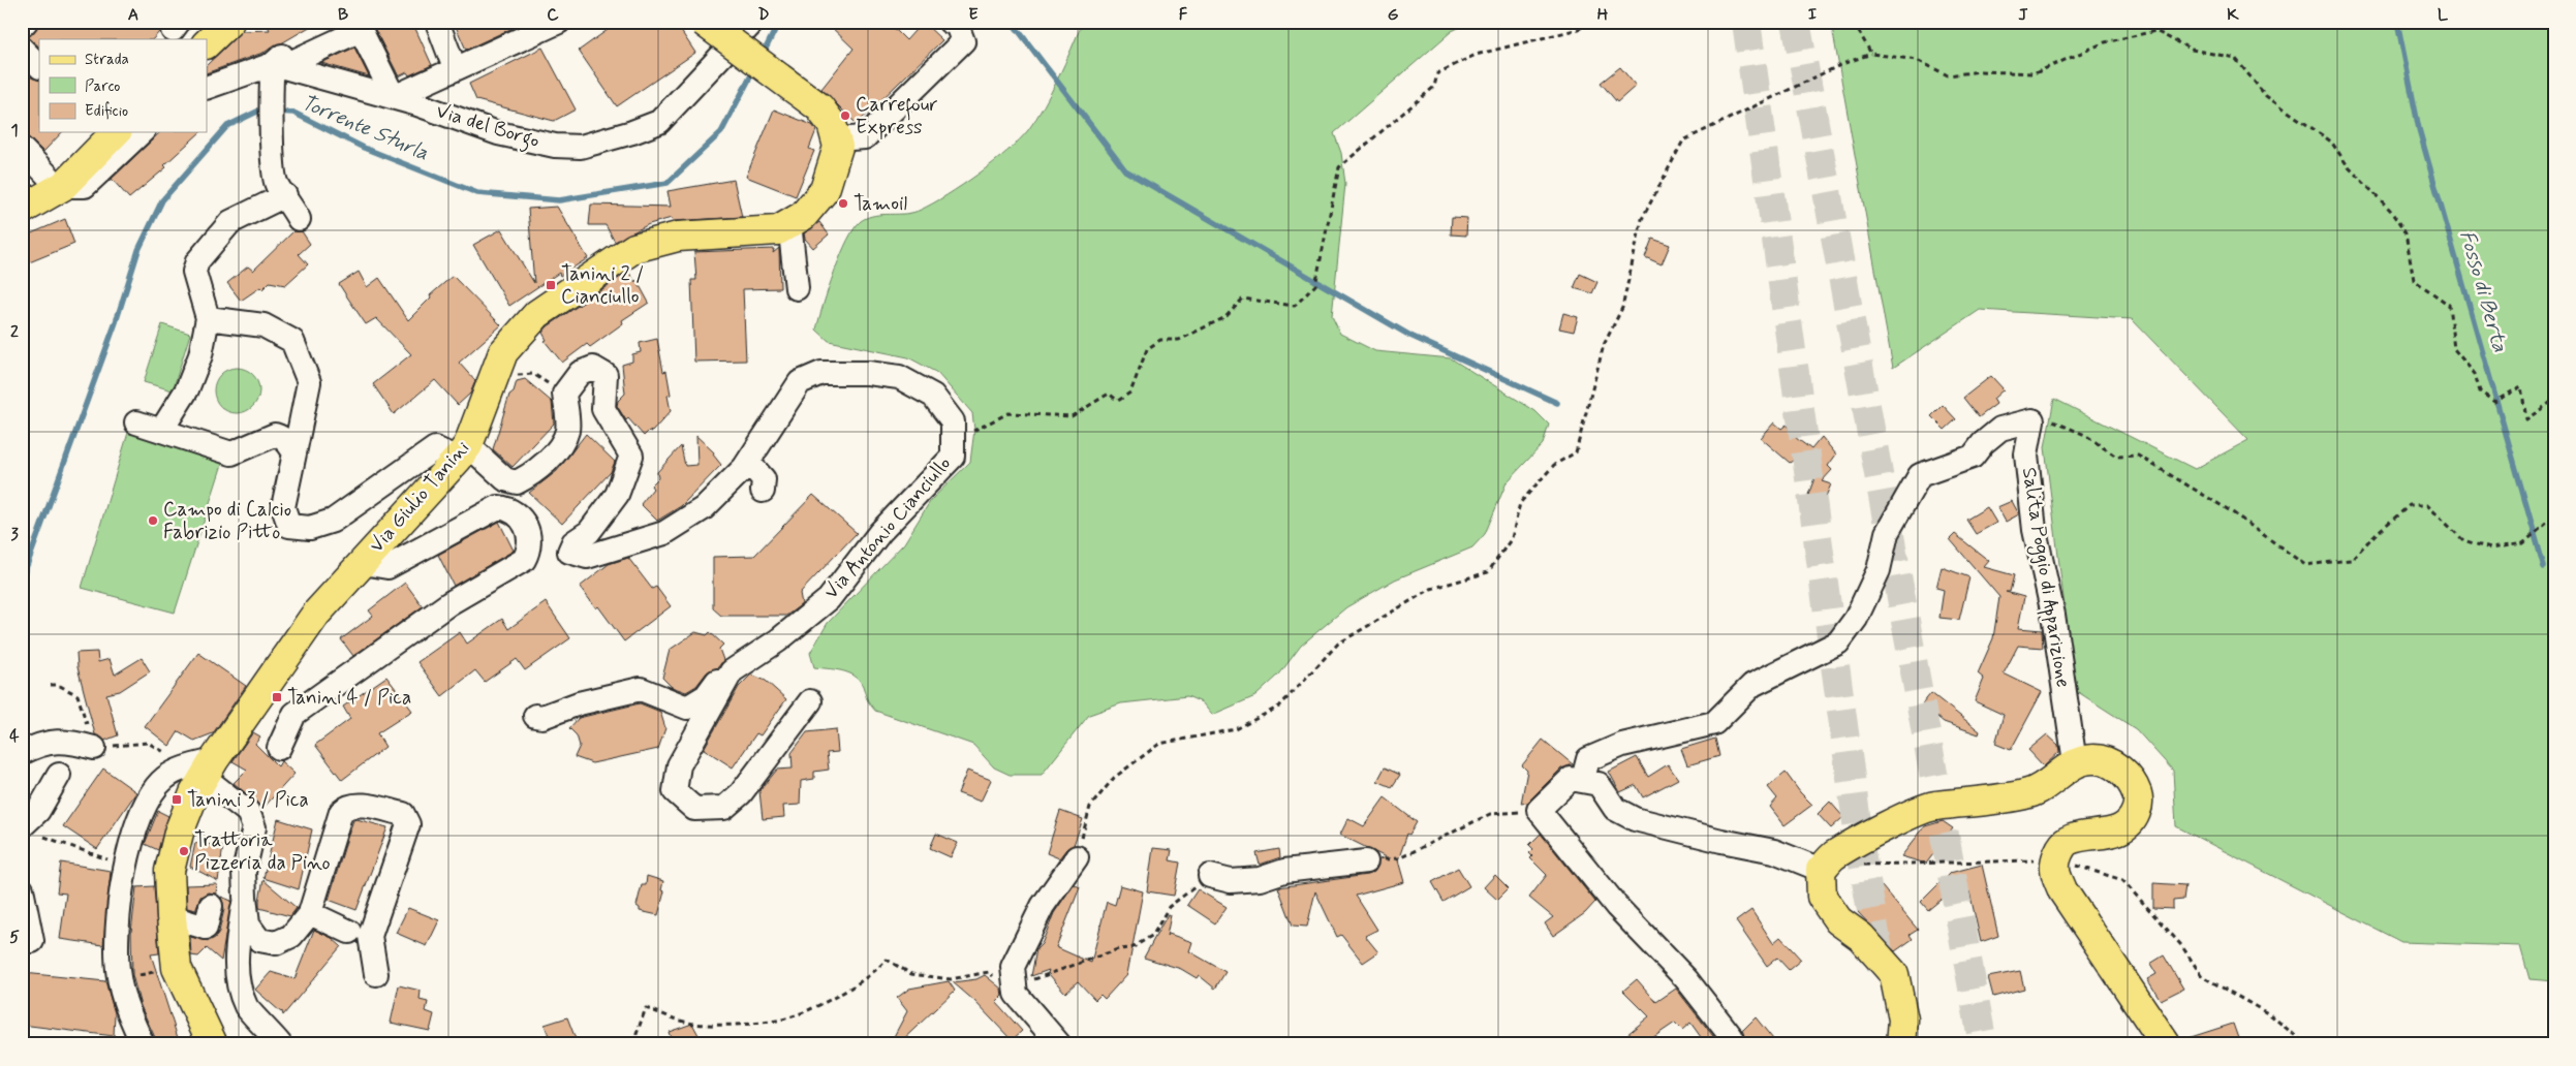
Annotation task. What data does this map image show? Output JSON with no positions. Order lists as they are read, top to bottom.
{
  "streets": {
    "main road": ["Via Giulio Tanini"],
    "street": ["Via del Borgo", "Via Antonio Cianciullo", "Salita Poggio di Apparizione"]
  },
  "crossings": [
    ["Via Giulio Tanini", "Via Antonio Cianciullo"]
  ],
  "water": ["Torrente Sturla", "Fosso di Berta"],
  "places": {
    "other": [
      "Carrefour Express",
      "Tamoil",
      "Campo di Calcio Fabrizio Pitto",
      "Trattoria Pizzeria da Pino"
    ],
    "transit": ["Tanini 2 / Cianciullo", "Tanini 4 / Pica", "Tanini 3 / Pica"]
  },
  "legend": ["Strada", "Parco", "Edificio"],
  "grid": {
    "columns": [
      "A",
      "B",
      "C",
      "D",
      "E",
      "F",
      "G",
      "H",
      "I",
      "J",
      "K",
      "L"
    ],
    "rows": [
      "1",
      "2",
      "3",
      "4",
      "5"
    ]
  }
}
